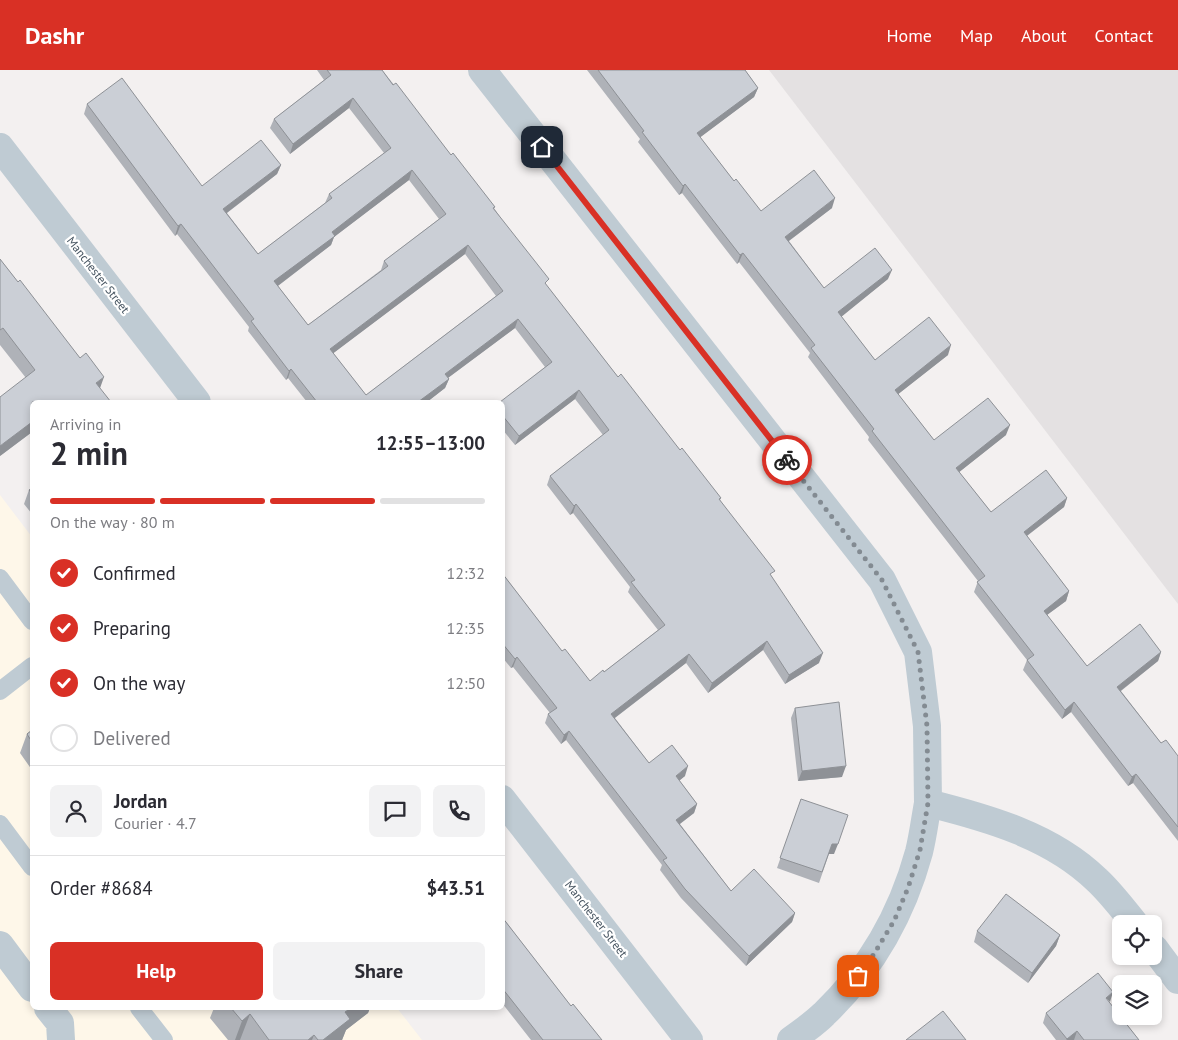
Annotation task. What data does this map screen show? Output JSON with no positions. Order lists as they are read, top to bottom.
{
  "streets": {
    "street": ["Manchester Street"]
  },
  "page": {
    "header": "Dashr",
    "nav": [
      "Home",
      "Map",
      "About",
      "Contact"
    ],
    "heading": ["2 min", "Arriving in", "12:55–13:00"],
    "panel": [
      "Jordan",
      "Courier · 4.7",
      "Order #8684",
      "$43.51"
    ],
    "bar": "On the way · 80 m",
    "list": [
      ["Confirmed", "12:32"],
      ["Preparing", "12:35"],
      ["On the way", "12:50"],
      "Delivered"
    ],
    "buttons": ["Help", "Share"]
  }
}
